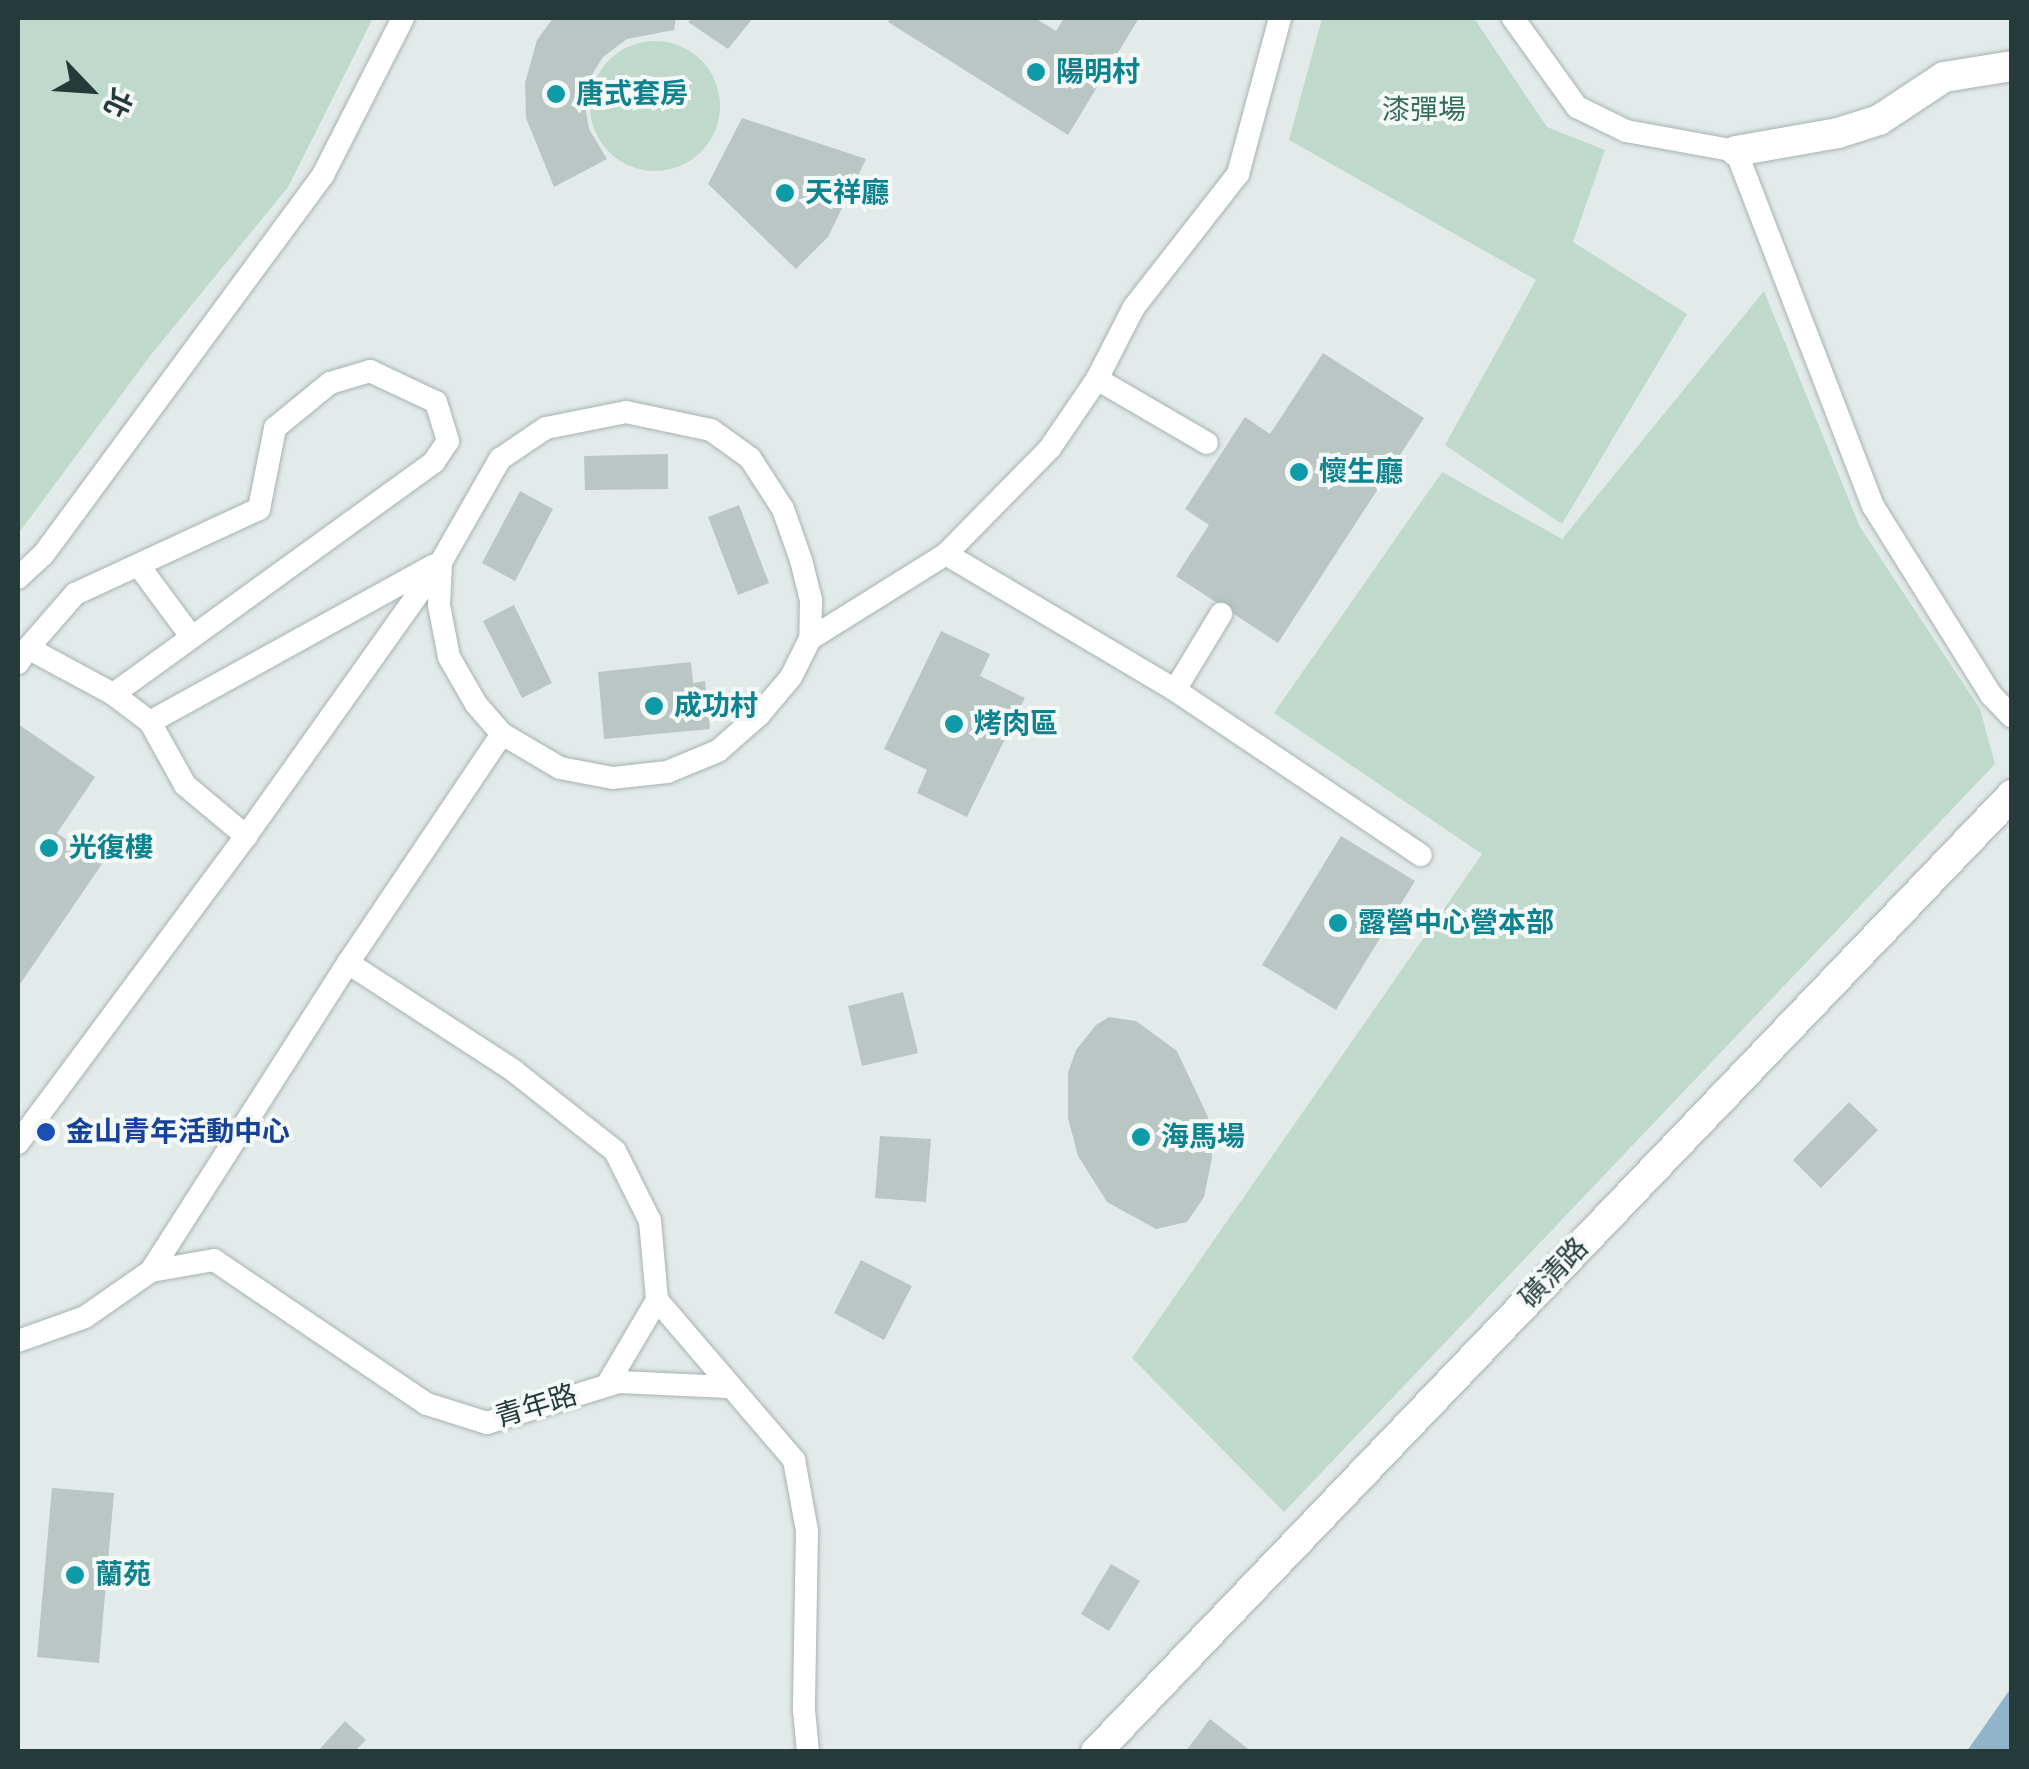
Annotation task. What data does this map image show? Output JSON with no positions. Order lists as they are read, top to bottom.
{
  "streets": {
    "street": ["磺清路"],
    "lane": ["青年路"]
  },
  "parks": ["漆彈場"],
  "places": [
    "陽明村",
    "唐式套房",
    "天祥廳",
    "懷生廳",
    "成功村",
    "烤肉區",
    "光復樓",
    "露營中心營本部",
    "金山青年活動中心",
    "海馬場",
    "蘭苑"
  ],
  "north": "bottom right"
}
